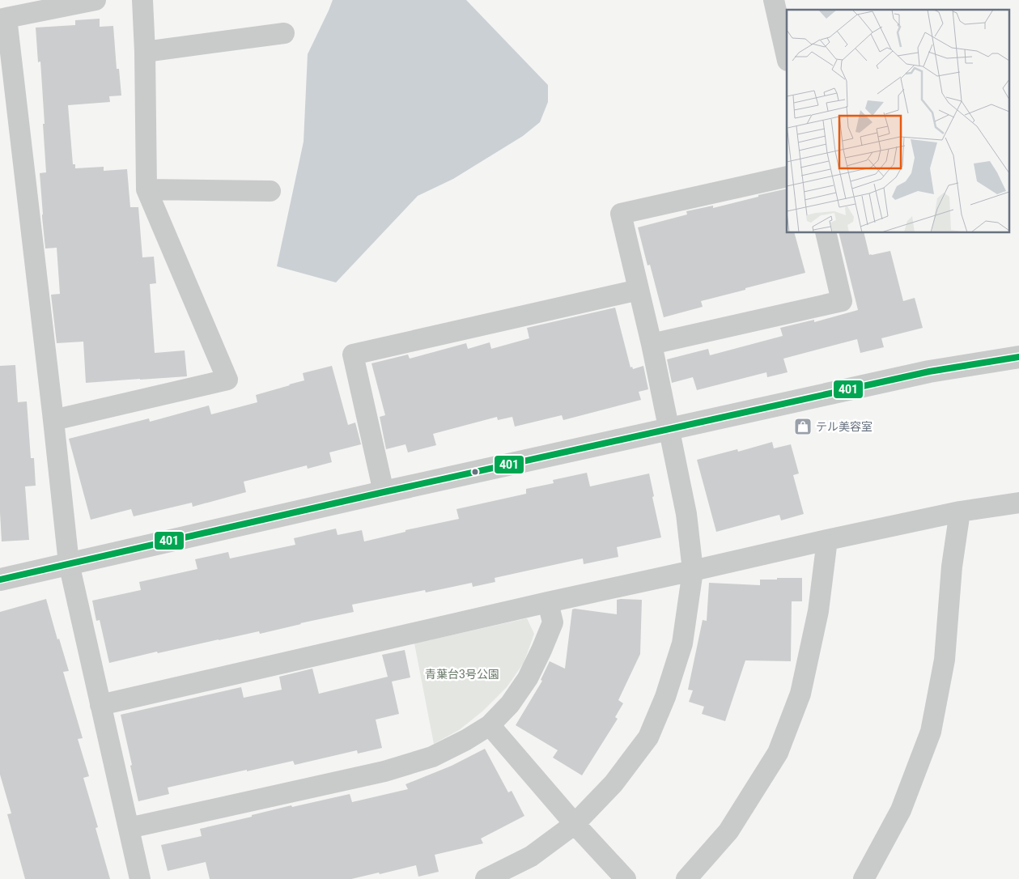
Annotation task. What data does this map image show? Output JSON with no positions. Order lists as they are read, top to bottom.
{
  "parks": ["青葉台3号公園"],
  "places": {
    "shop": ["テル美容室"]
  },
  "lines": ["transit line 401"]
}
